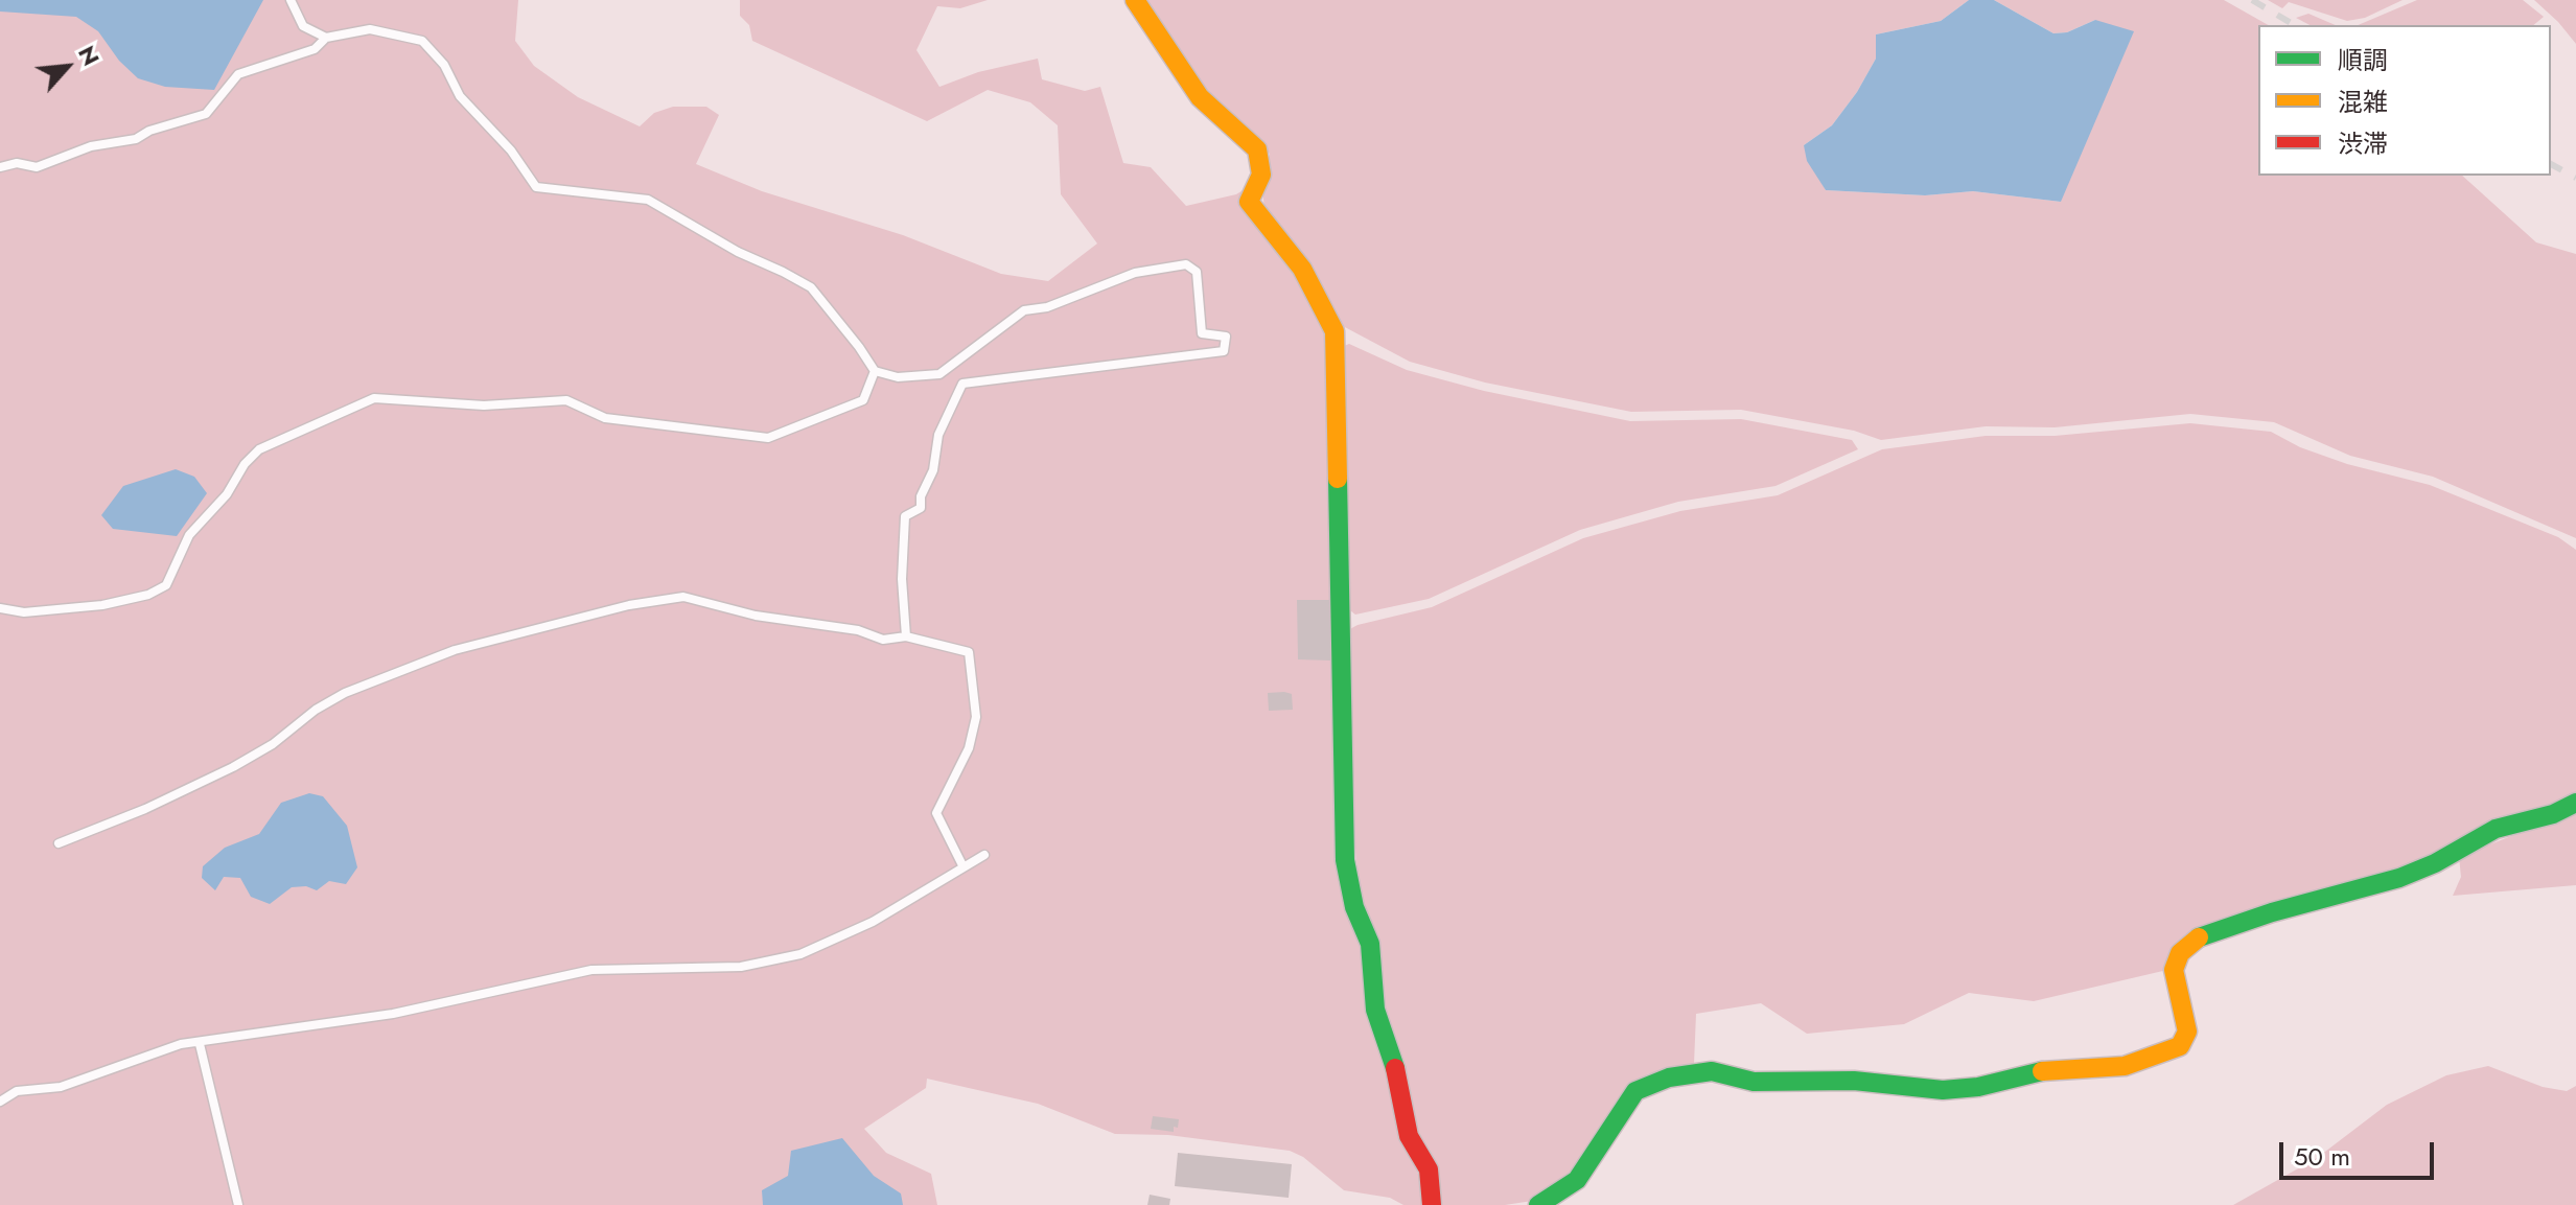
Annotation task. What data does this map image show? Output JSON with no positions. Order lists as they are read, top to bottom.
{
  "legend": ["順調", "混雑", "渋滞"],
  "scale_bar": "50 m",
  "north": "top right"
}
